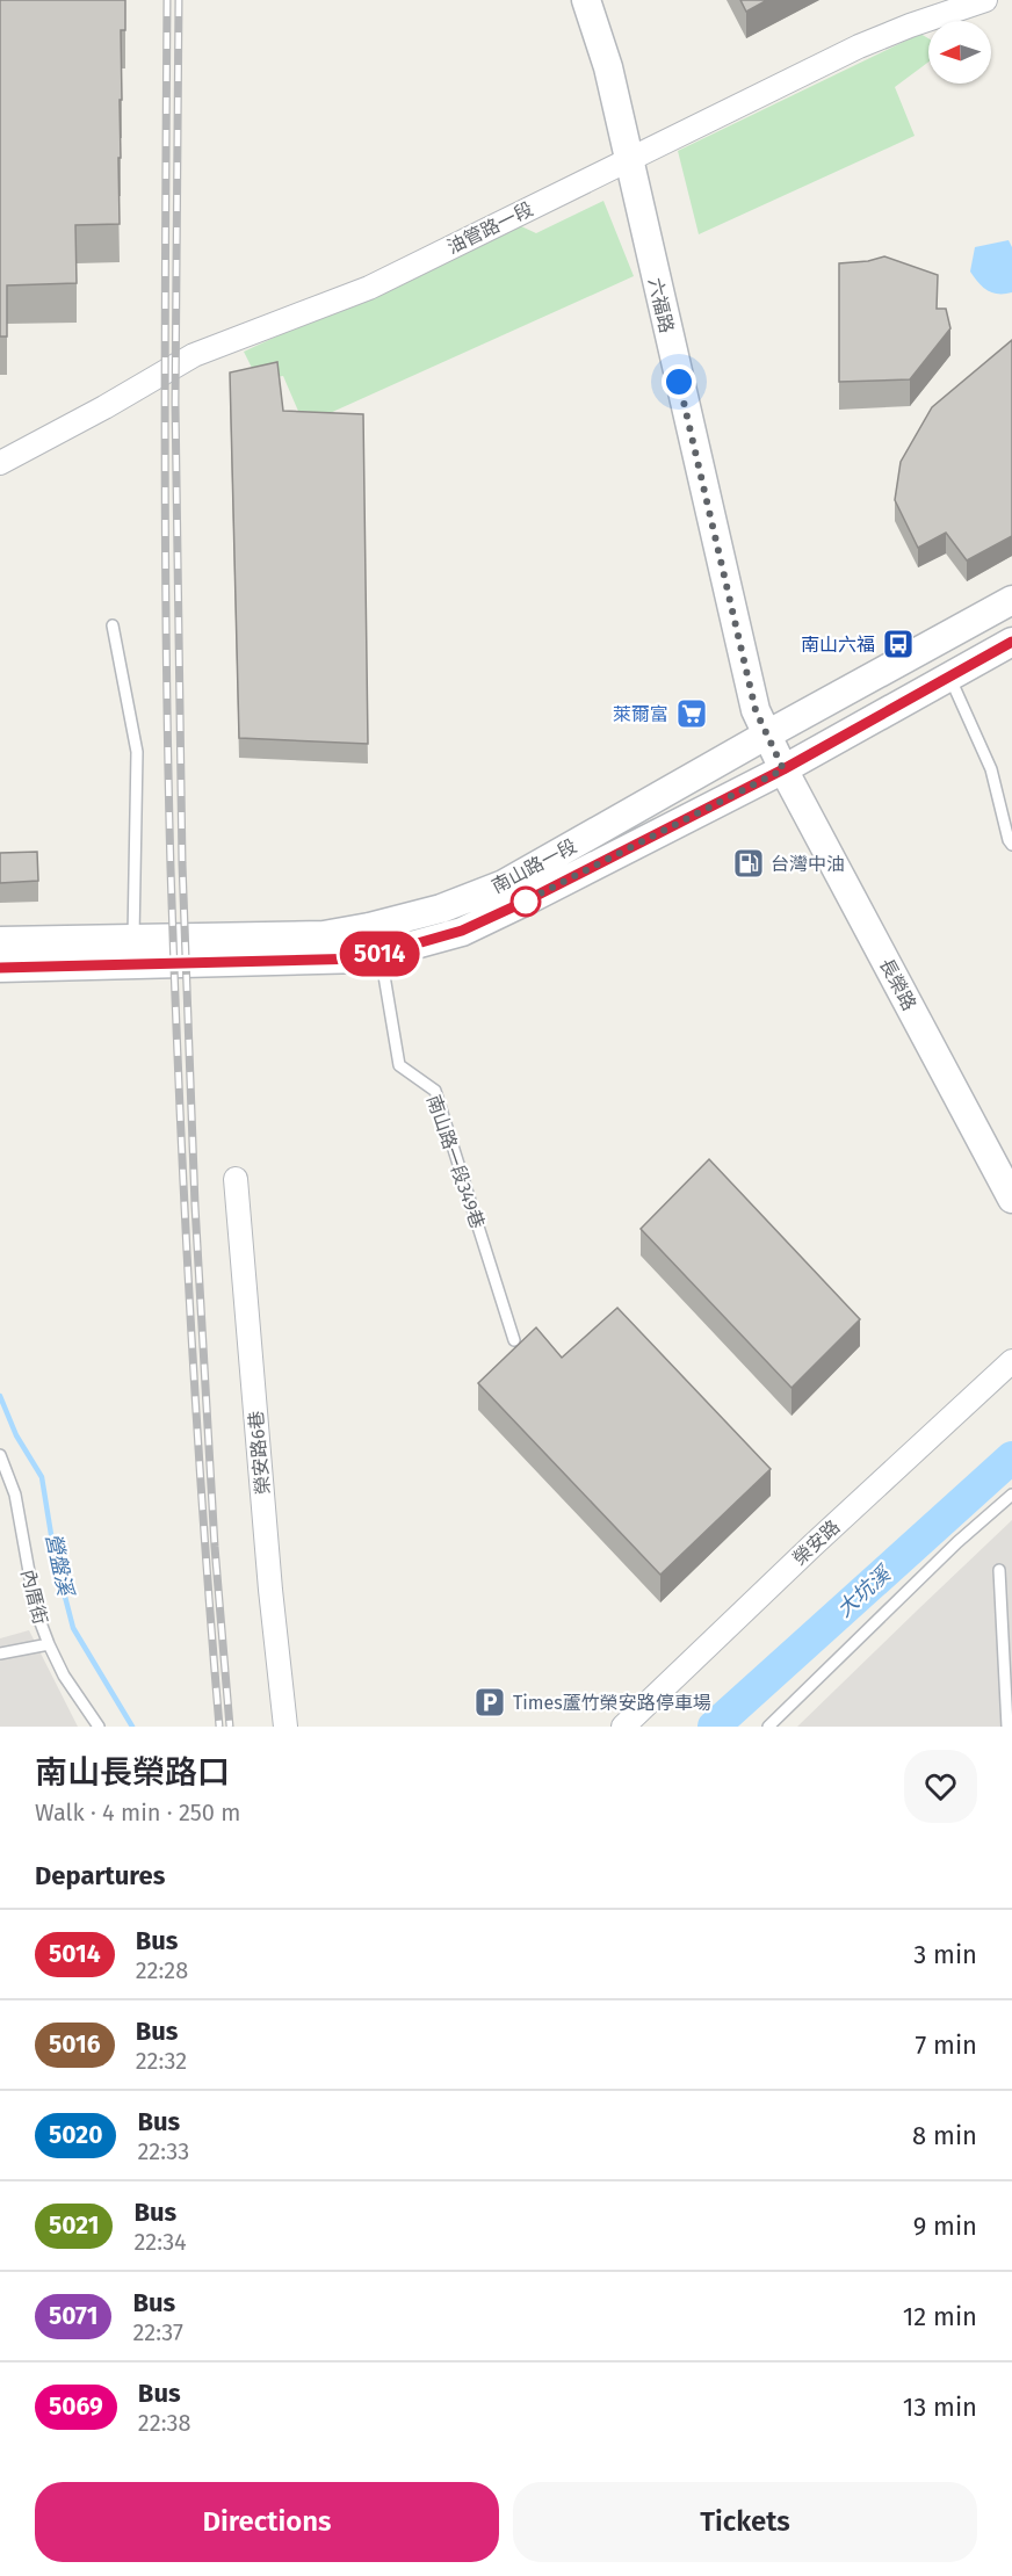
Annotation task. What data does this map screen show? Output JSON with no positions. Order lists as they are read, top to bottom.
{
  "streets": {
    "street": [
      "油管路一段",
      "六福路",
      "南山路一段",
      "長榮路",
      "榮安路6巷",
      "榮安路"
    ],
    "lane": ["南山路一段349巷", "內厝街"]
  },
  "crossings": [
    ["油管路一段", "六福路"],
    ["六福路", "南山路一段"],
    ["六福路", "長榮路"],
    ["南山路一段", "長榮路"],
    ["南山路一段", "南山路一段349巷"]
  ],
  "water": ["營盤溪", "大坑溪"],
  "places": {
    "bus stop": ["南山六福"],
    "supermarket": ["萊爾富"],
    "fuel station": ["台灣中油"],
    "parking": ["Times蘆竹榮安路停車場"]
  },
  "lines": ["bus line 5014"],
  "north": "left",
  "page": {
    "on_map": "5014",
    "heading": [
      ["南山長榮路口", "Walk · 4 min · 250 m"],
      "Departures"
    ],
    "list": [
      {
        "mark": "5014",
        "name": "Bus",
        "note": "22:28",
        "value": "3 min"
      },
      {
        "mark": "5016",
        "name": "Bus",
        "note": "22:32",
        "value": "7 min"
      },
      {
        "mark": "5020",
        "name": "Bus",
        "note": "22:33",
        "value": "8 min"
      },
      {
        "mark": "5021",
        "name": "Bus",
        "note": "22:34",
        "value": "9 min"
      },
      {
        "mark": "5071",
        "name": "Bus",
        "note": "22:37",
        "value": "12 min"
      },
      {
        "mark": "5069",
        "name": "Bus",
        "note": "22:38",
        "value": "13 min"
      }
    ],
    "buttons": ["Directions", "Tickets"]
  }
}
